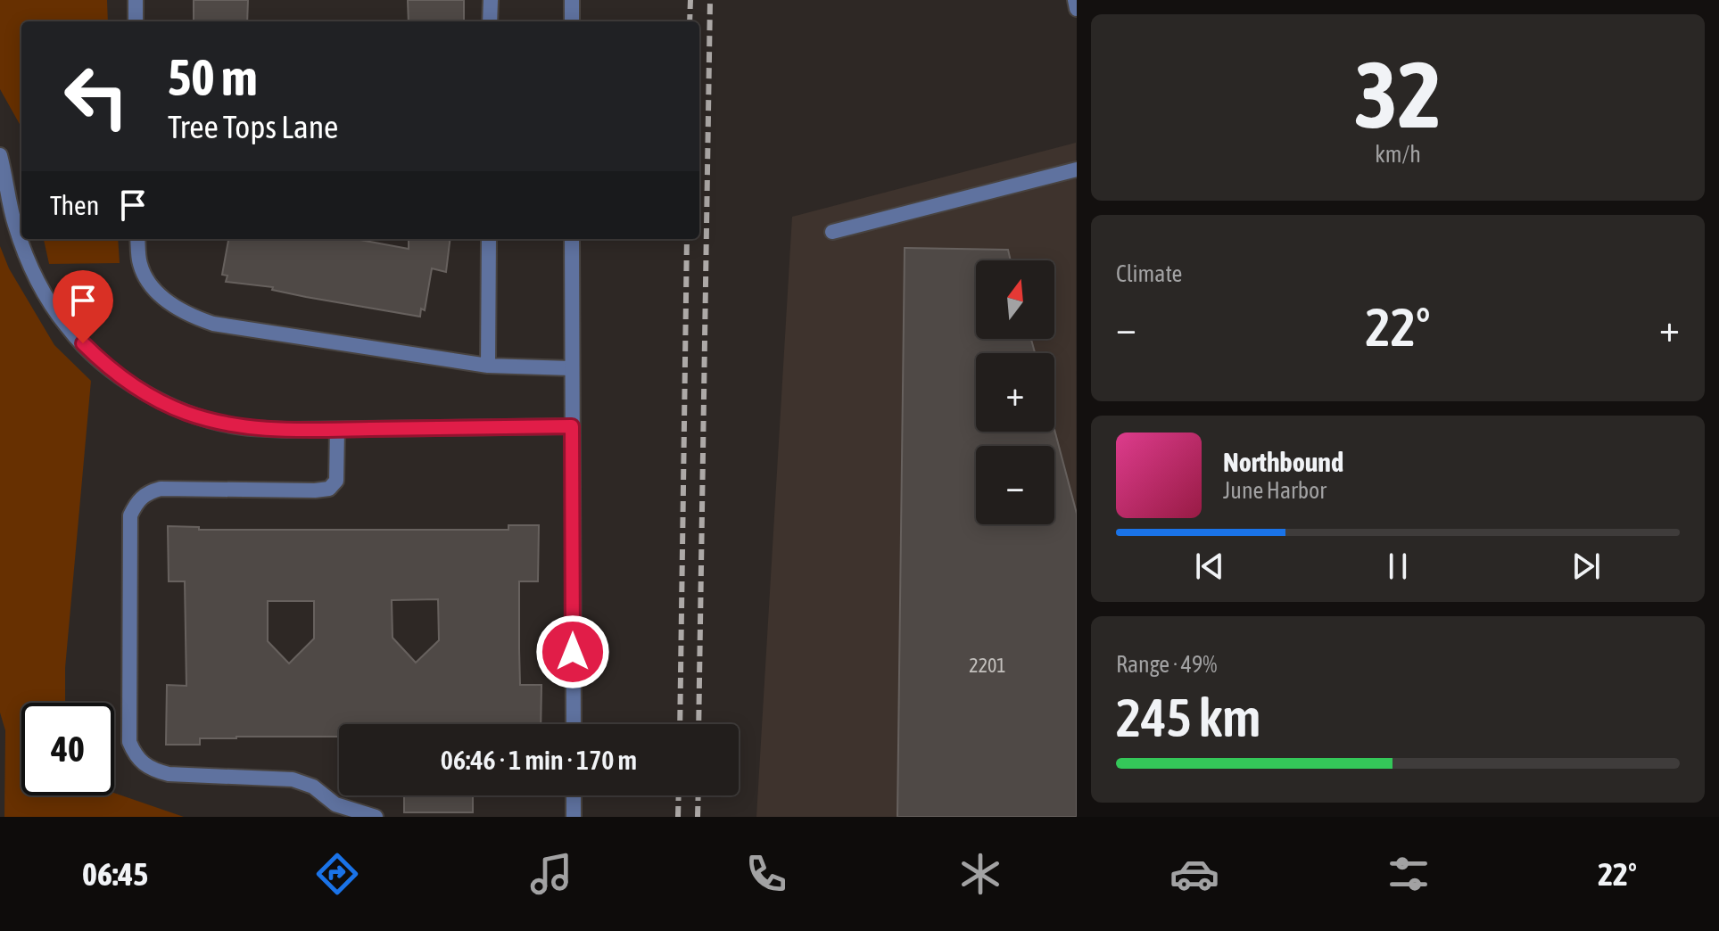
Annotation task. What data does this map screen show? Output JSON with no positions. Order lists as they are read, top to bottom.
{
  "house_numbers": ["2201"],
  "north": "top",
  "page": {
    "tile": [
      ["32", "km/h"],
      "Climate",
      ["Range · 49%", "245 km"]
    ],
    "turn": ["50 m", "Tree Tops Lane"],
    "then": "Then",
    "map_buttons": ["+", "−"],
    "heat": ["−", "22°", "+"],
    "song": ["Northbound", "June Harbor"],
    "limit": "40",
    "trip": "06:46 · 1 min · 170 m",
    "tabs": ["06:45", "22°"]
  }
}
